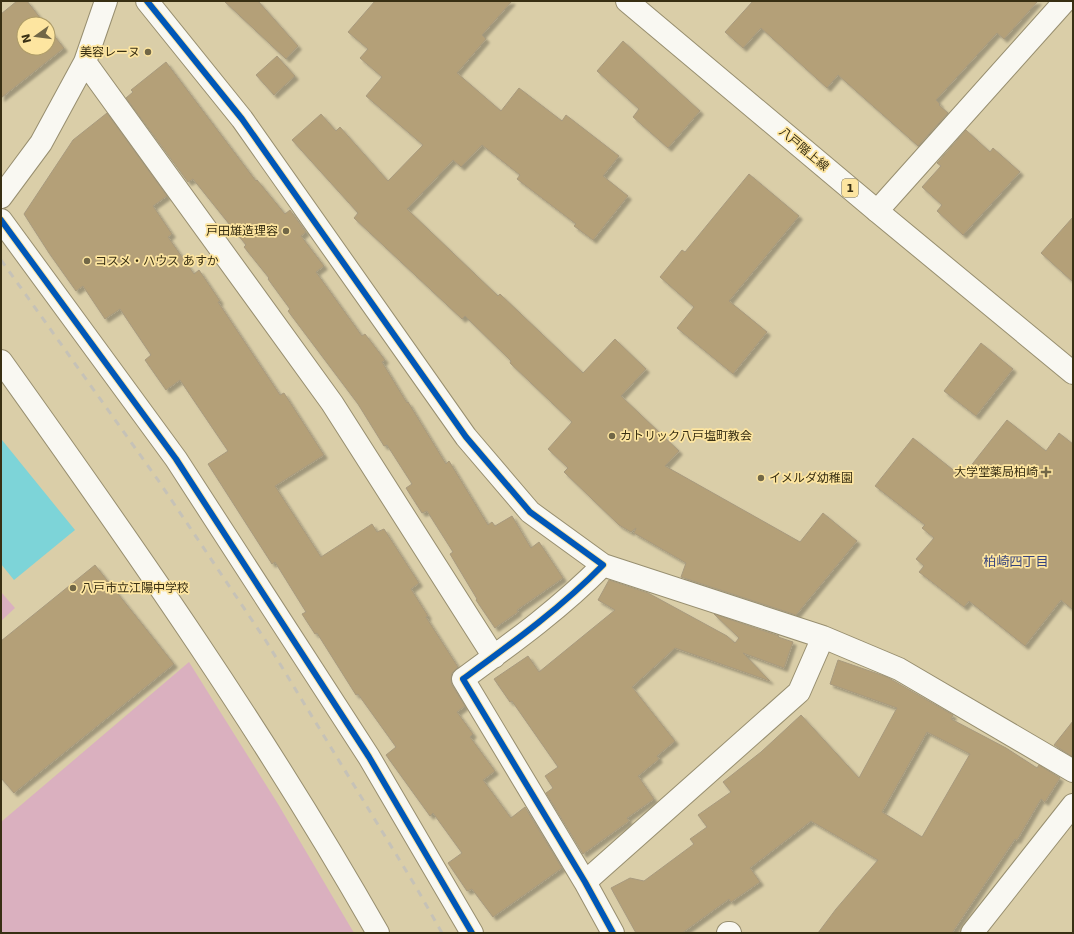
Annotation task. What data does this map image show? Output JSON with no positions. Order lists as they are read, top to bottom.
{
  "streets": {
    "street": ["八戸階上線", "1"]
  },
  "districts": ["柏崎四丁目"],
  "places": {
    "other": [
      "美容レーヌ",
      "戸田雄造理容",
      "コスメ・ハウス あすか",
      "カトリック八戸塩町教会",
      "イメルダ幼稚園",
      "八戸市立江陽中学校"
    ],
    "health": ["大学堂薬局柏崎"]
  },
  "north": "left"
}
